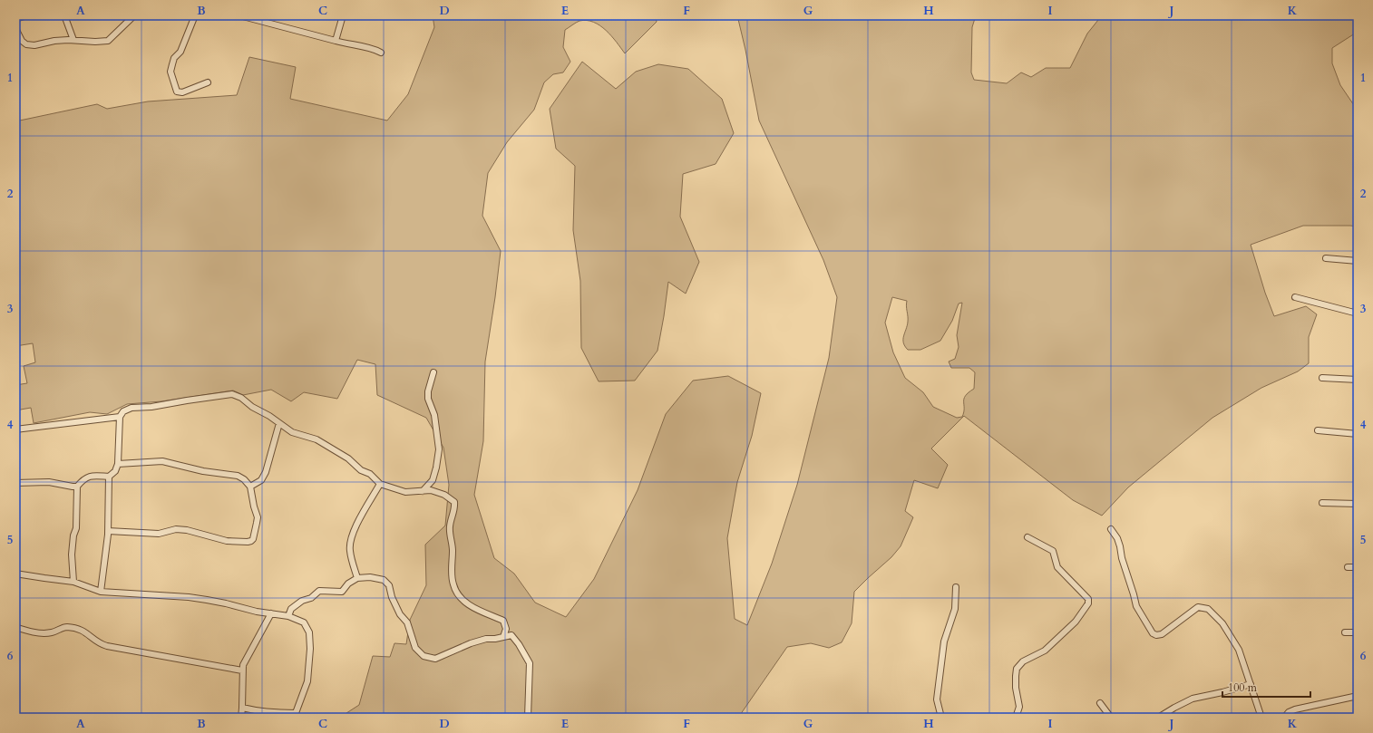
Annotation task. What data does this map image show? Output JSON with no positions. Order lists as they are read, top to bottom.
{
  "scale_bar": "100 m",
  "grid": {
    "columns": [
      "A",
      "B",
      "C",
      "D",
      "E",
      "F",
      "G",
      "H",
      "I",
      "J",
      "K"
    ],
    "rows": [
      "1",
      "2",
      "3",
      "4",
      "5",
      "6"
    ]
  }
}
